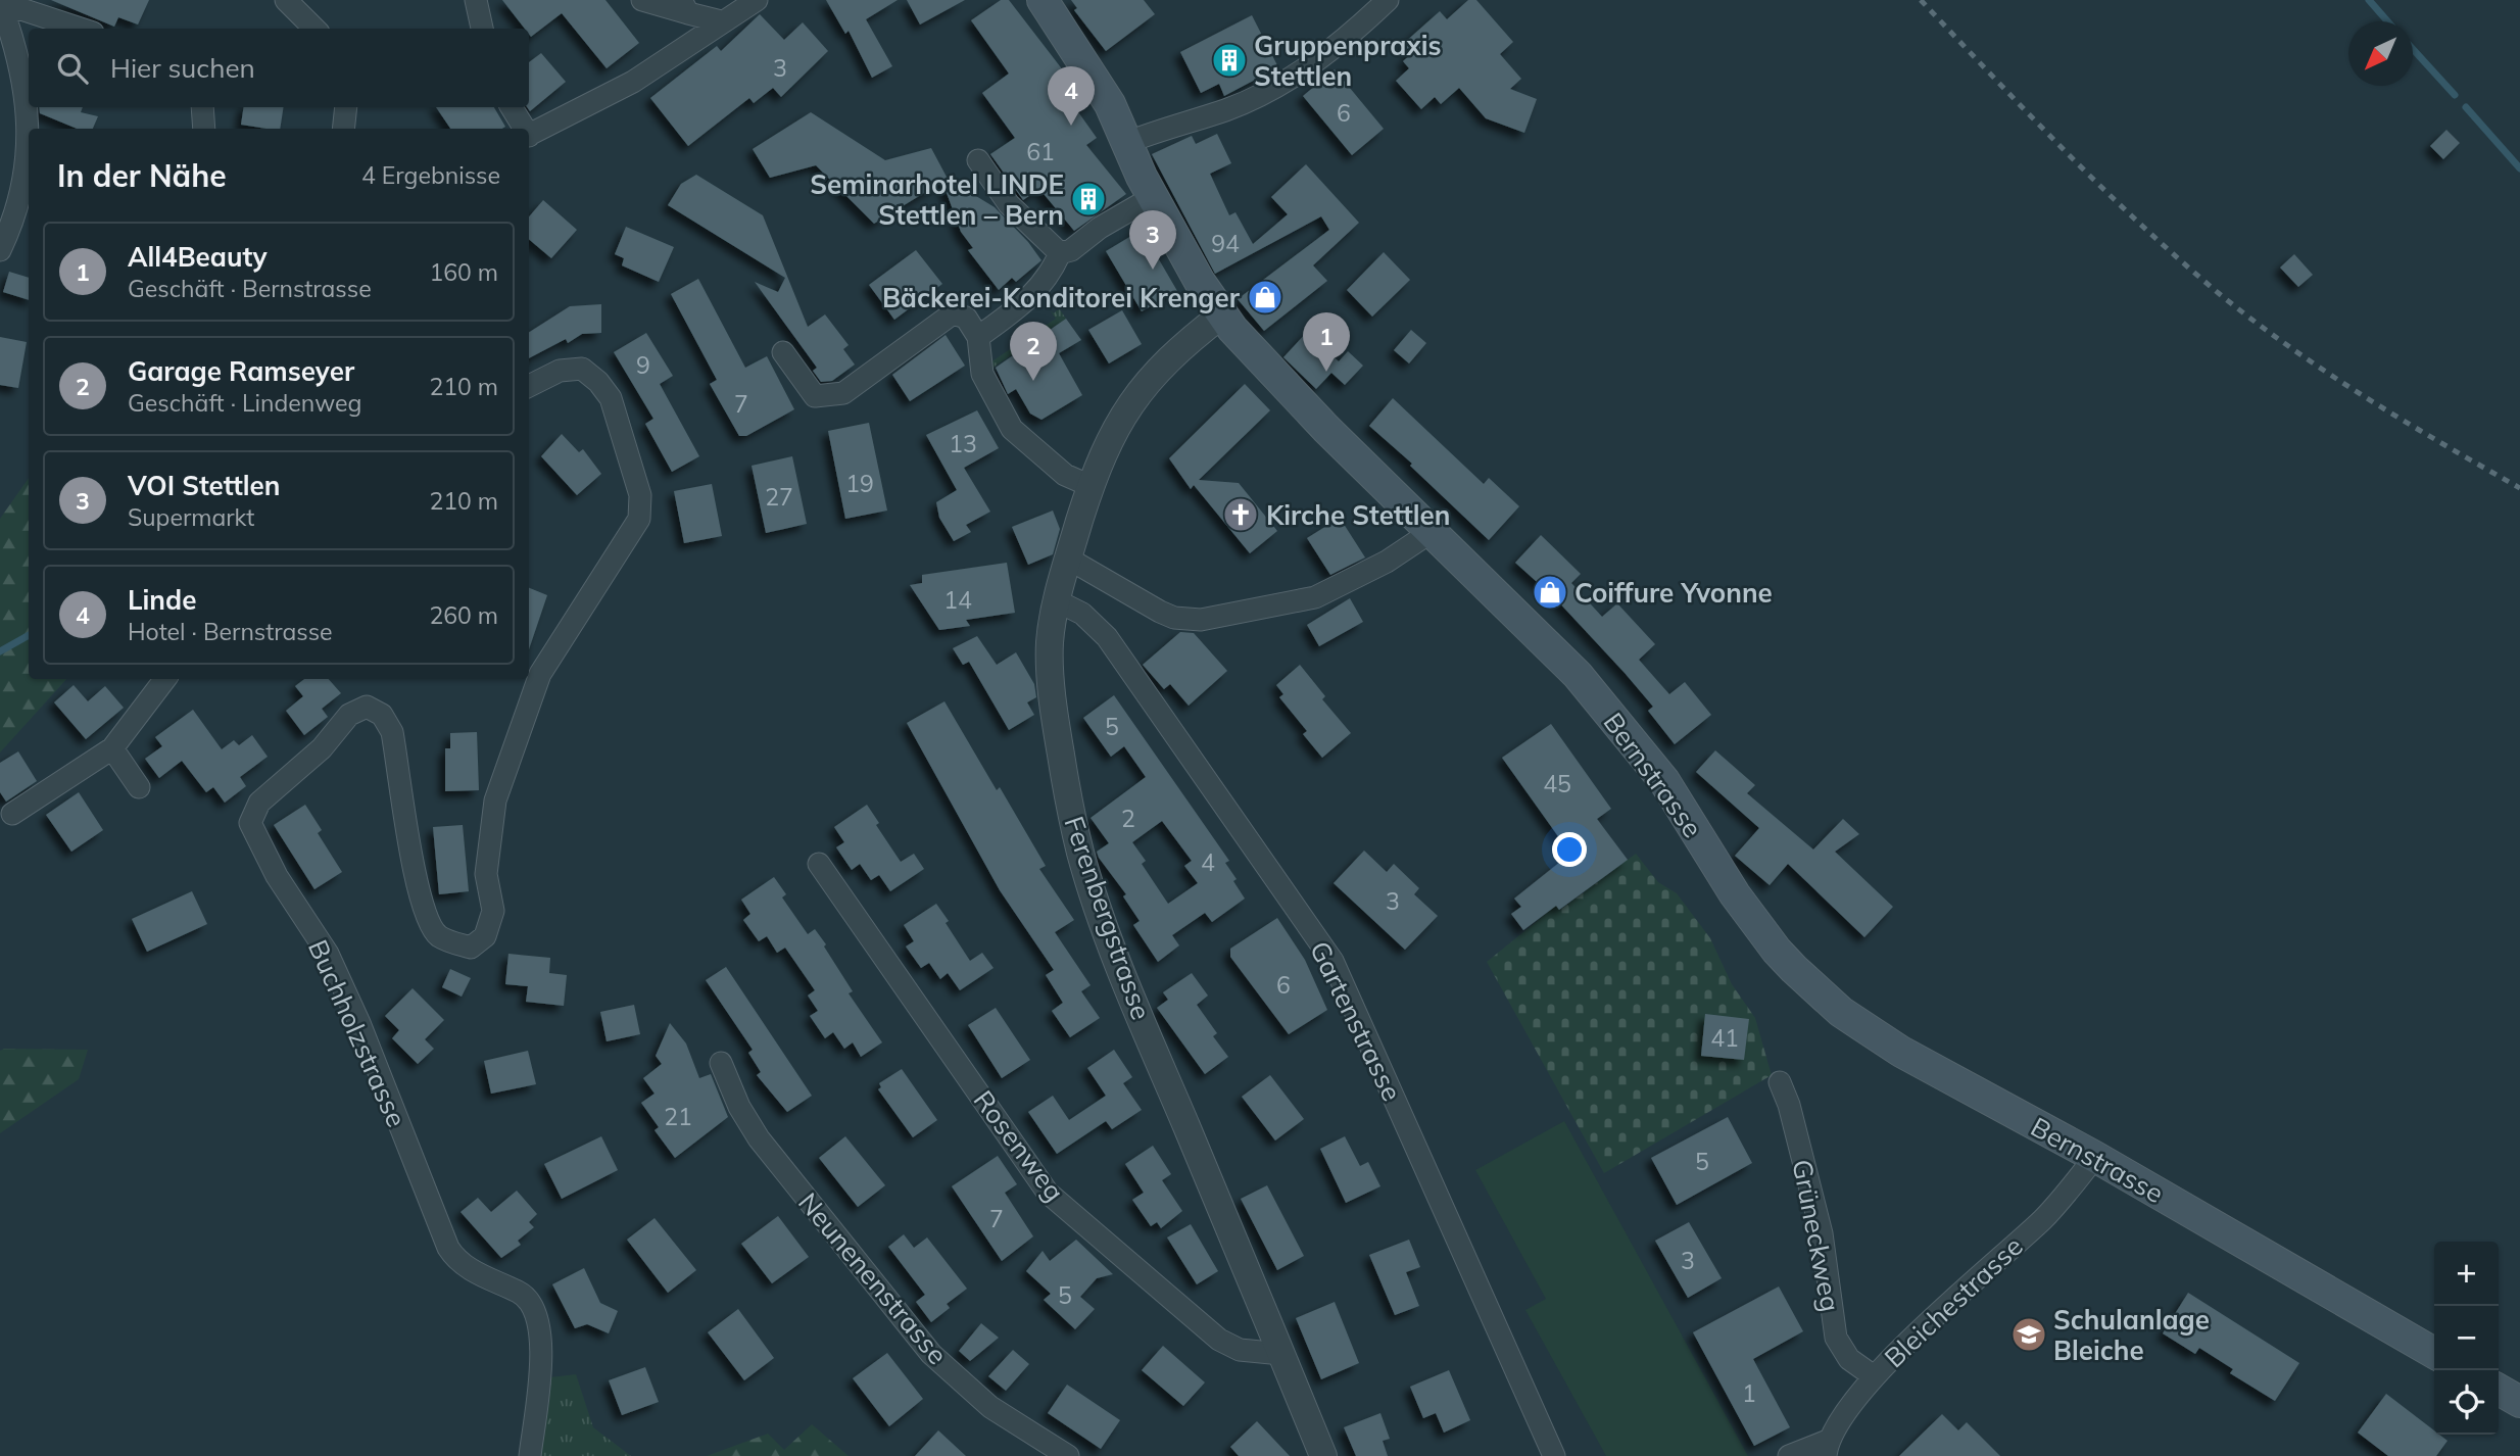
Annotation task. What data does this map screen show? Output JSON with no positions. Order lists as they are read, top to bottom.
{
  "streets": {
    "main road": ["Bernstrasse"],
    "street": [
      "Ferenbergstrasse",
      "Gartenstrasse",
      "Buchholzstrasse",
      "Rosenweg",
      "Grüneckweg",
      "Neunenenstrasse",
      "Bleichestrasse"
    ]
  },
  "crossings": [
    ["Bernstrasse", "Ferenbergstrasse"],
    ["Bernstrasse", "Bleichestrasse"],
    ["Ferenbergstrasse", "Gartenstrasse"],
    ["Ferenbergstrasse", "Rosenweg"],
    ["Grüneckweg", "Bleichestrasse"]
  ],
  "places": {
    "building": ["Gruppenpraxis Stettlen", "Seminarhotel LINDE Stettlen – Bern"],
    "shop": ["Bäckerei-Konditorei Krenger", "Coiffure Yvonne"],
    "church": ["Kirche Stettlen"],
    "school or university": ["Schulanlage Bleiche"]
  },
  "house_numbers": [
    "3",
    "6",
    "61",
    "94",
    "9",
    "7",
    "13",
    "19",
    "27",
    "14",
    "5",
    "45",
    "2",
    "4",
    "3",
    "6",
    "41",
    "21",
    "5",
    "7",
    "3",
    "5",
    "1"
  ],
  "north": "bottom left",
  "page": {
    "search": "Hier suchen",
    "pins": [
      "4",
      "3",
      "1",
      "2"
    ],
    "heading": ["In der Nähe", "4 Ergebnisse"],
    "list": [
      {
        "mark": "1",
        "name": "All4Beauty",
        "note": "Geschäft · Bernstrasse",
        "value": "160 m"
      },
      {
        "mark": "2",
        "name": "Garage Ramseyer",
        "note": "Geschäft · Lindenweg",
        "value": "210 m"
      },
      {
        "mark": "3",
        "name": "VOI Stettlen",
        "note": "Supermarkt",
        "value": "210 m"
      },
      {
        "mark": "4",
        "name": "Linde",
        "note": "Hotel · Bernstrasse",
        "value": "260 m"
      }
    ],
    "map_buttons": ["+", "−"]
  }
}
